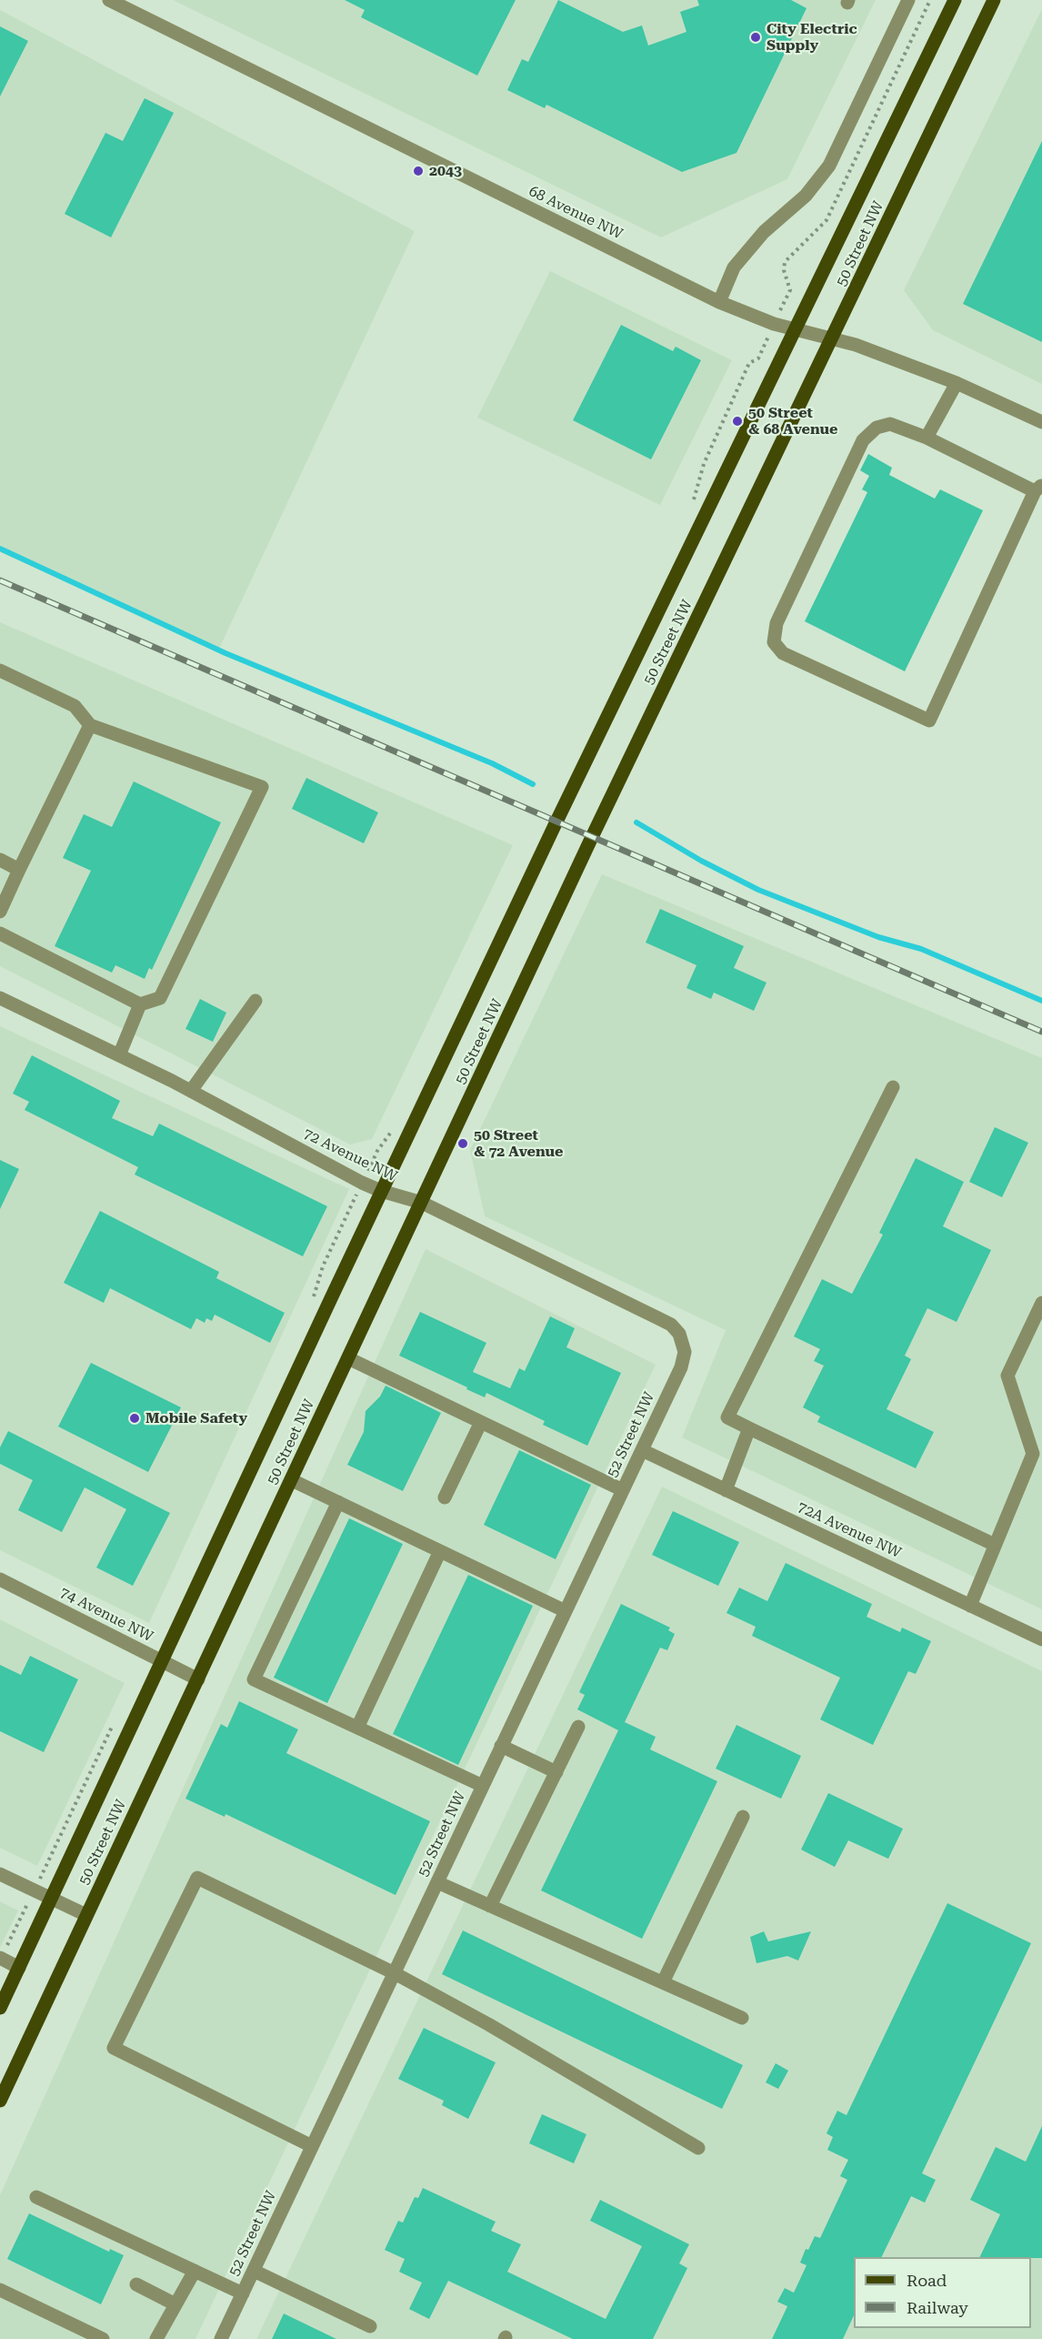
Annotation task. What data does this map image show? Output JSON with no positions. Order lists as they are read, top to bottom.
{
  "streets": {
    "main road": ["50 Street NW"],
    "street": [
      "68 Avenue NW",
      "72 Avenue NW",
      "52 Street NW",
      "72A Avenue NW",
      "74 Avenue NW"
    ]
  },
  "crossings": [
    ["68 Avenue NW", "50 Street NW"],
    ["50 Street NW", "72 Avenue NW"],
    ["50 Street NW", "74 Avenue NW"],
    ["72 Avenue NW", "52 Street NW"],
    ["52 Street NW", "72A Avenue NW"]
  ],
  "places": [
    "City Electric Supply",
    "2043",
    "50 Street & 68 Avenue",
    "50 Street & 72 Avenue",
    "Mobile Safety"
  ],
  "legend": ["Road", "Railway"]
}
